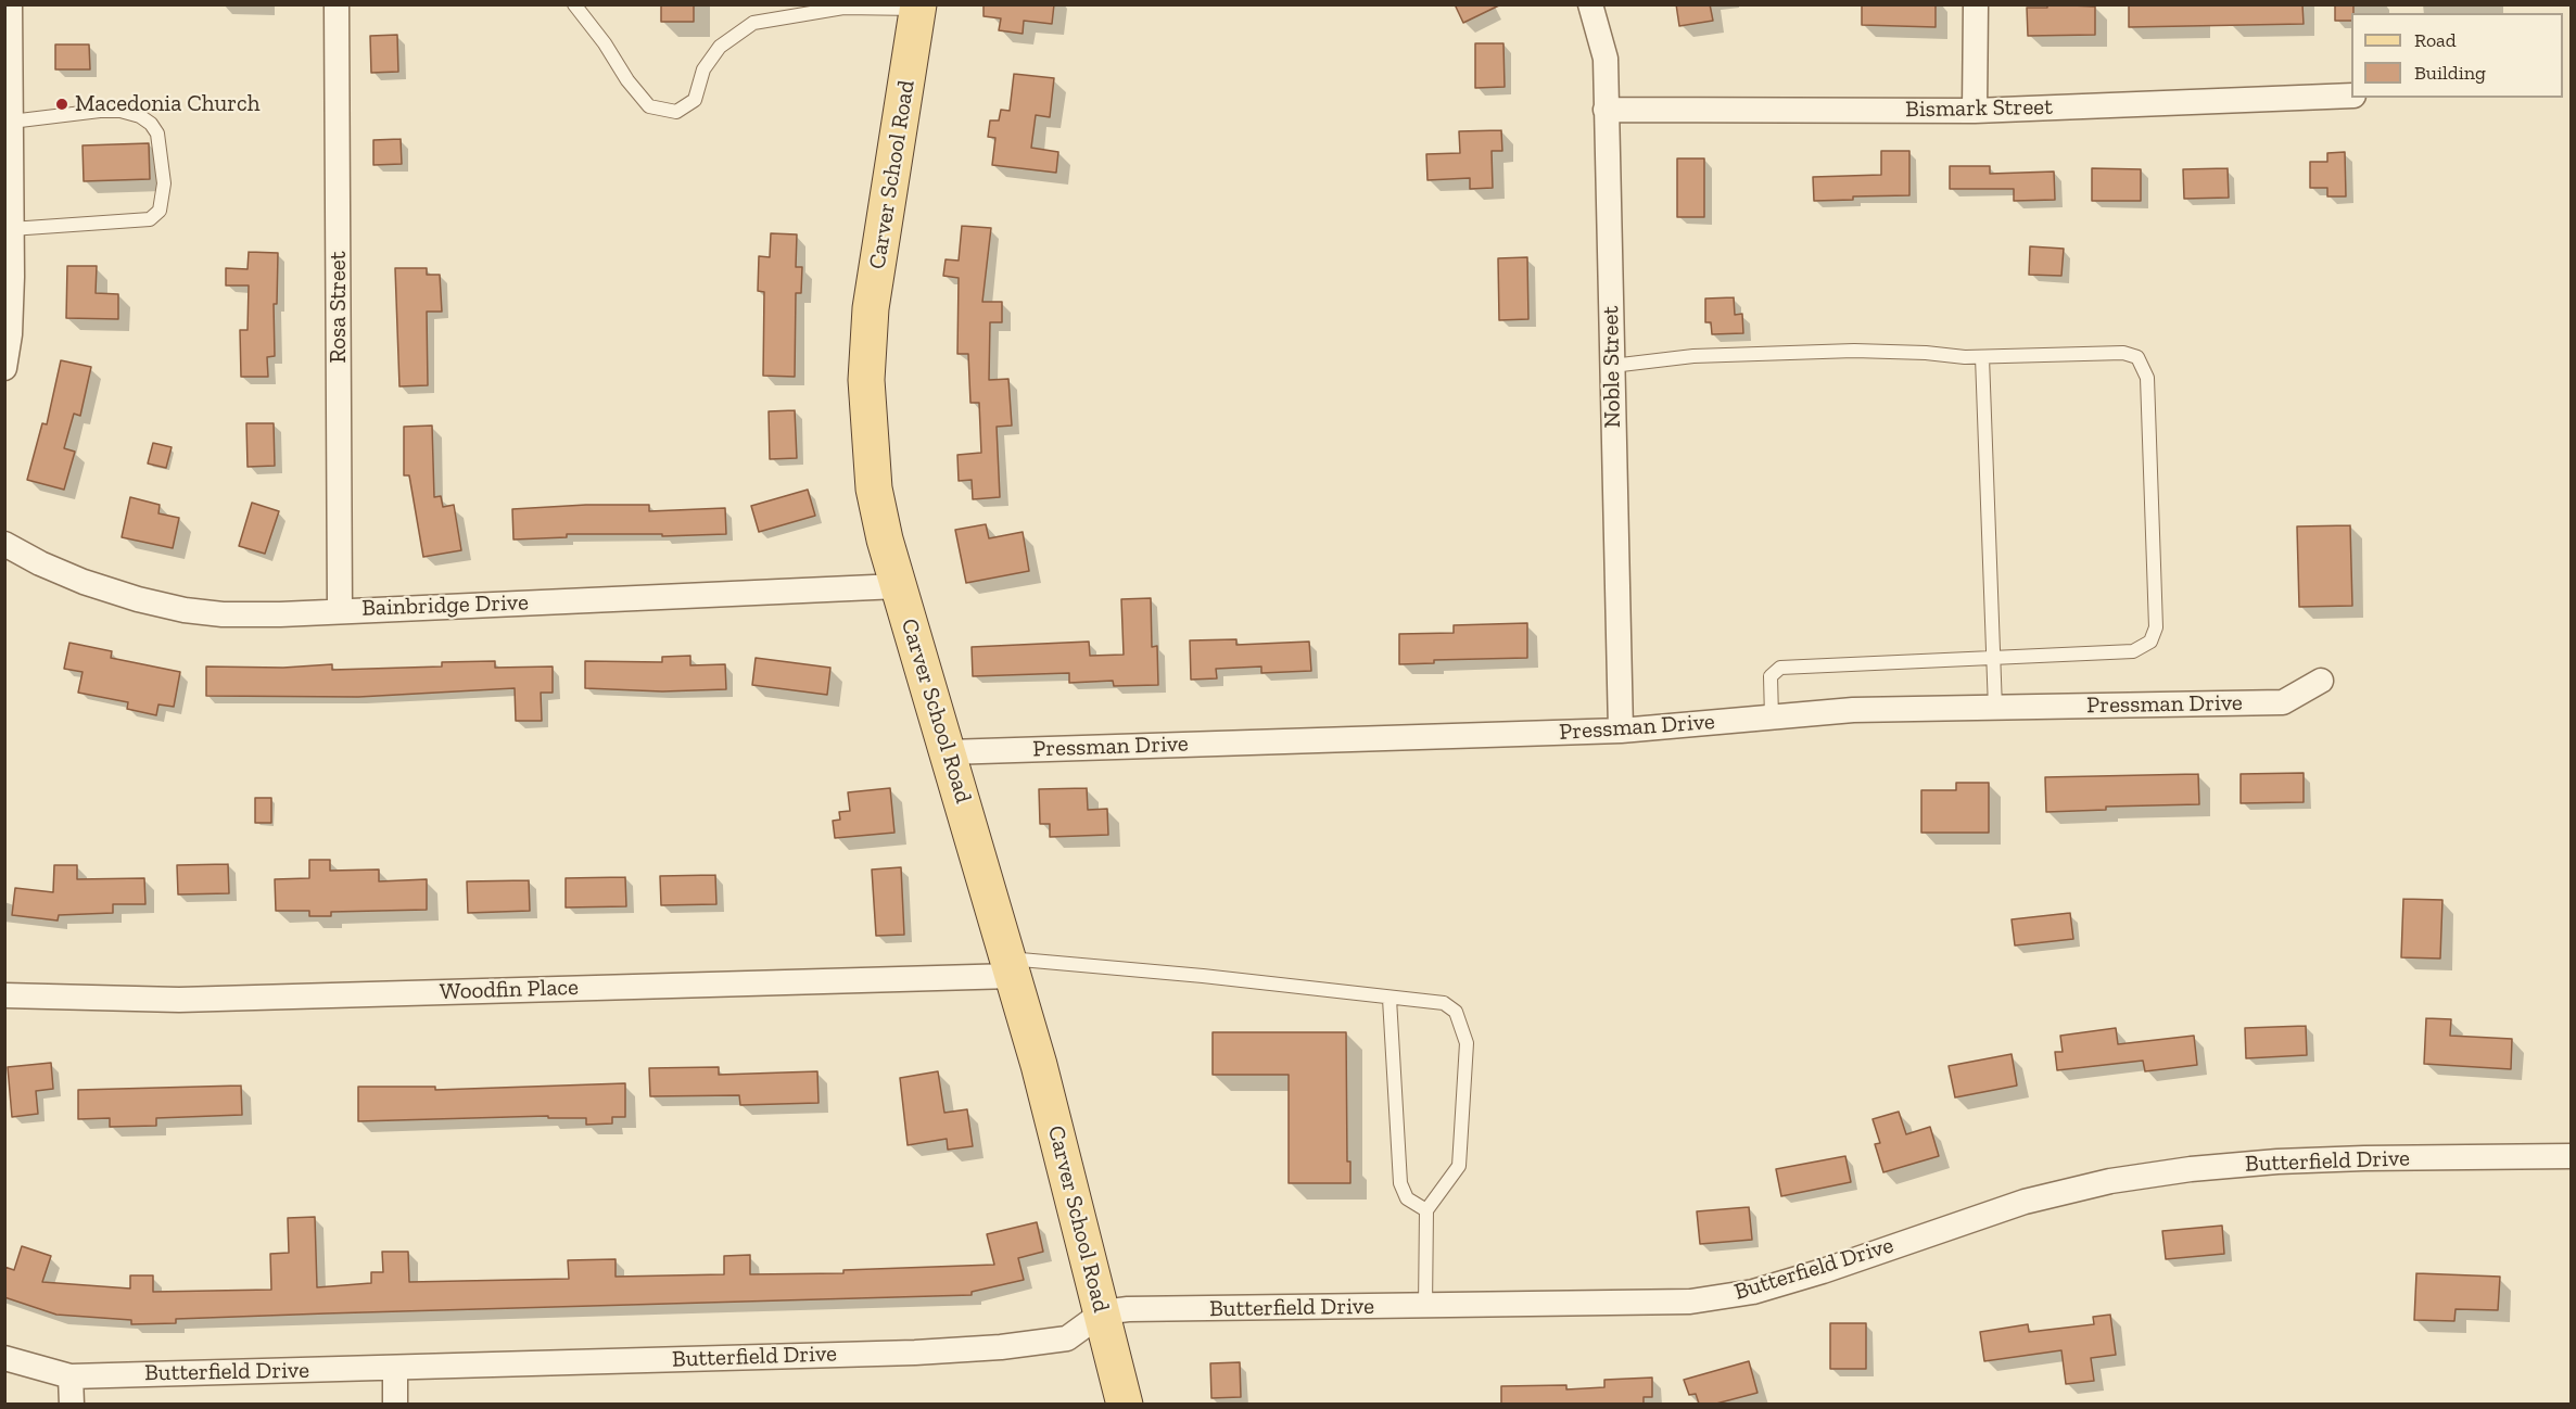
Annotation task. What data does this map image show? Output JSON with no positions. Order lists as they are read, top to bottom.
{
  "streets": {
    "main road": ["Carver School Road"],
    "street": [
      "Bismark Street",
      "Rosa Street",
      "Noble Street",
      "Bainbridge Drive",
      "Pressman Drive",
      "Woodfin Place",
      "Butterfield Drive"
    ]
  },
  "crossings": [
    ["Bismark Street", "Noble Street"],
    ["Carver School Road", "Bainbridge Drive"],
    ["Carver School Road", "Pressman Drive"],
    ["Carver School Road", "Woodfin Place"],
    ["Carver School Road", "Butterfield Drive"],
    ["Rosa Street", "Bainbridge Drive"],
    ["Noble Street", "Pressman Drive"]
  ],
  "places": ["Macedonia Church"],
  "legend": ["Road", "Building"]
}
